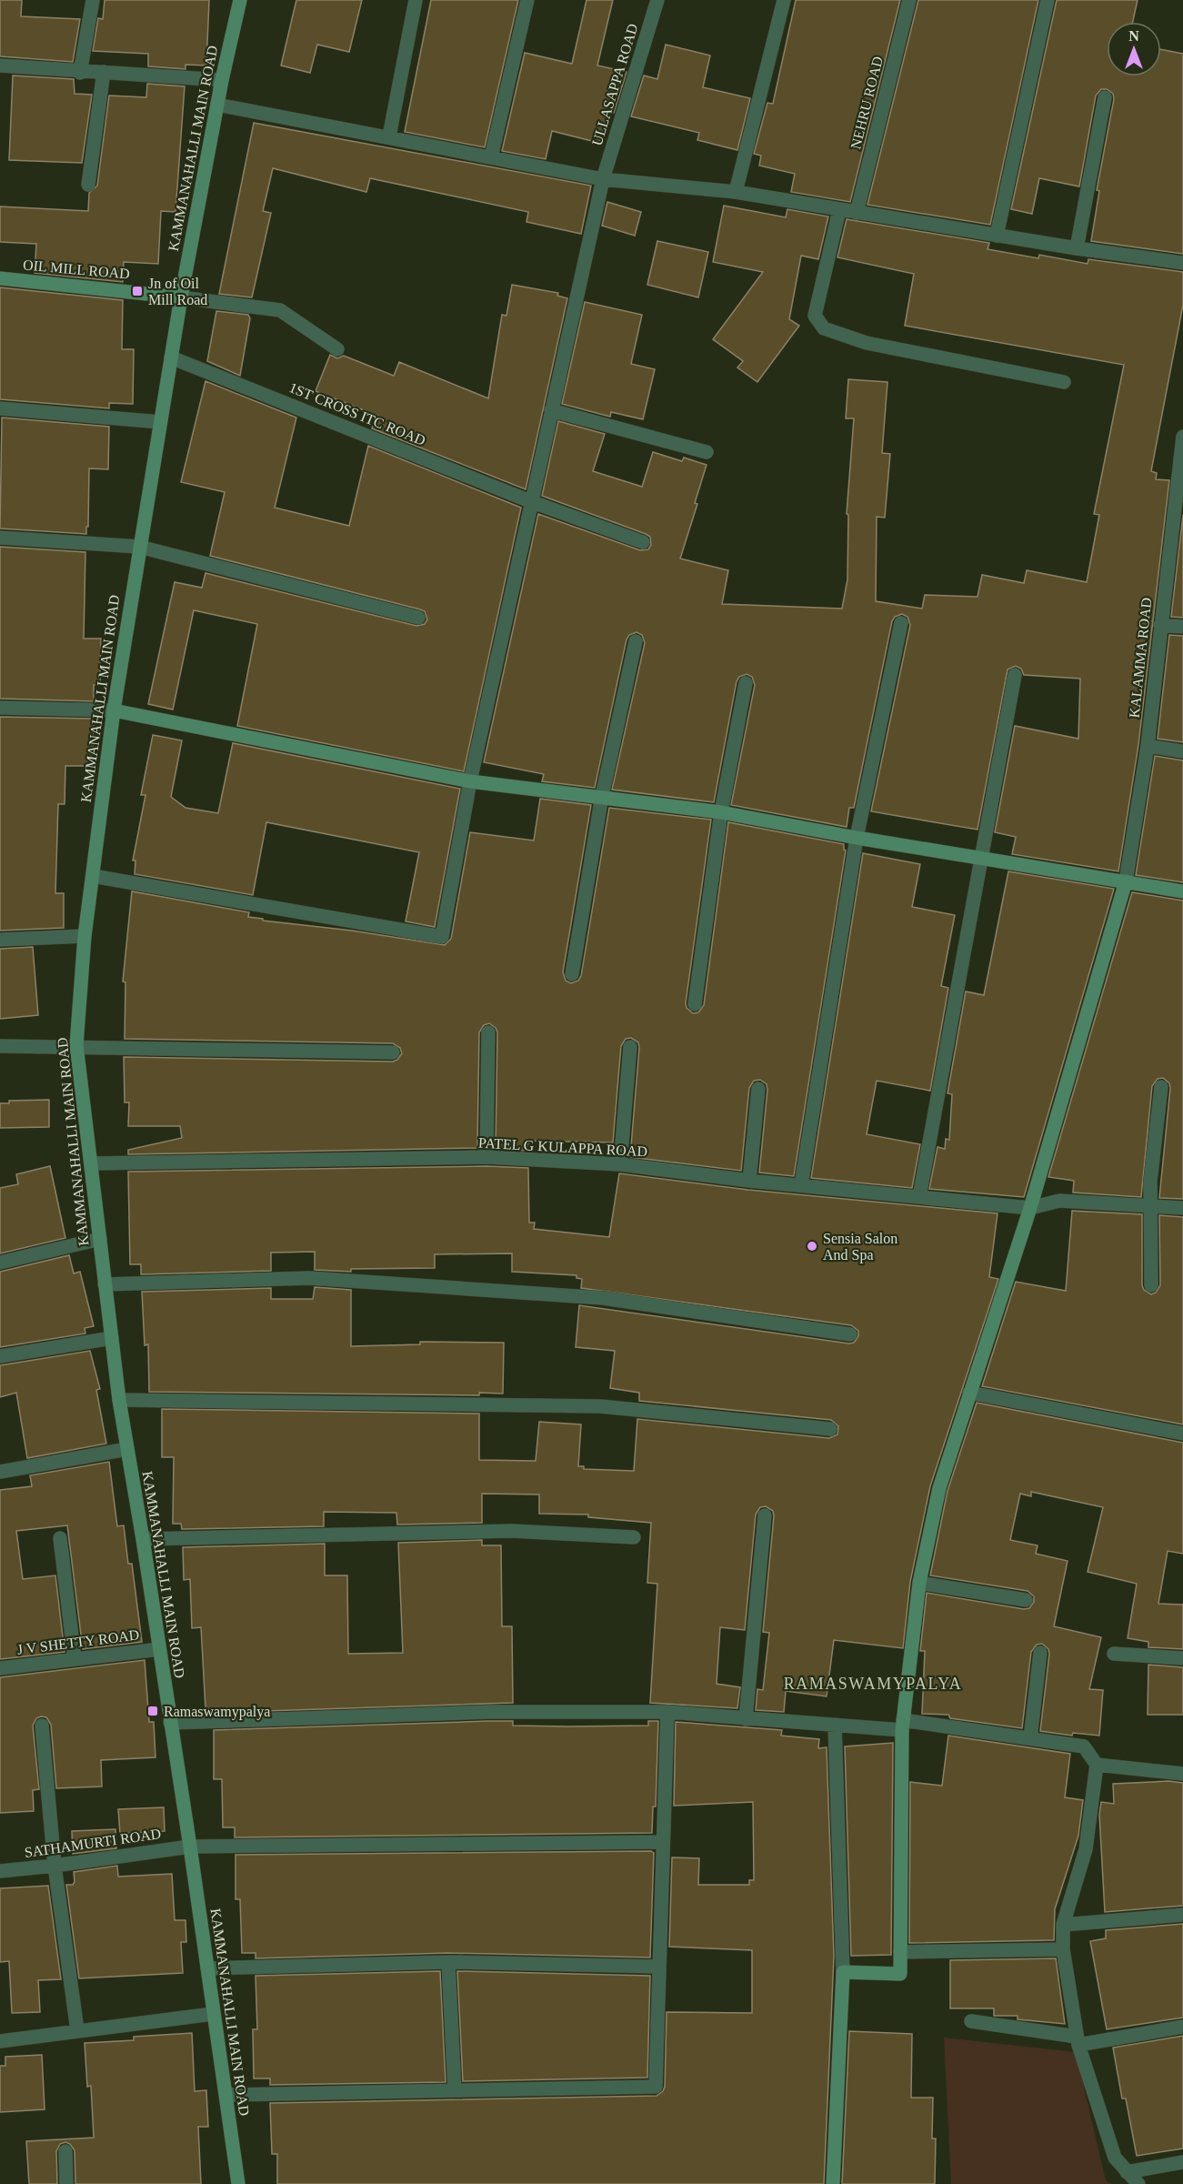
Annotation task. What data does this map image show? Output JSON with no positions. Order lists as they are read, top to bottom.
{
  "streets": {
    "street": [
      "ULLASAPPA ROAD",
      "NEHRU ROAD",
      "KAMMANAHALLI MAIN ROAD",
      "OIL MILL ROAD",
      "1ST CROSS ITC ROAD",
      "KALAMMA ROAD",
      "PATEL G KULAPPA ROAD",
      "J V SHETTY ROAD",
      "SATHAMURTI ROAD"
    ]
  },
  "crossings": [
    ["ULLASAPPA ROAD", "KAMMANAHALLI MAIN ROAD"],
    ["ULLASAPPA ROAD", "1ST CROSS ITC ROAD"],
    ["KAMMANAHALLI MAIN ROAD", "OIL MILL ROAD"],
    ["KAMMANAHALLI MAIN ROAD", "1ST CROSS ITC ROAD"],
    ["KAMMANAHALLI MAIN ROAD", "PATEL G KULAPPA ROAD"],
    ["KAMMANAHALLI MAIN ROAD", "J V SHETTY ROAD"],
    ["KAMMANAHALLI MAIN ROAD", "SATHAMURTI ROAD"]
  ],
  "districts": ["RAMASWAMYPALYA"],
  "places": {
    "transit": ["Jn of Oil Mill Road", "Ramaswamypalya"],
    "other": ["Sensia Salon And Spa"]
  },
  "north": "top"
}
